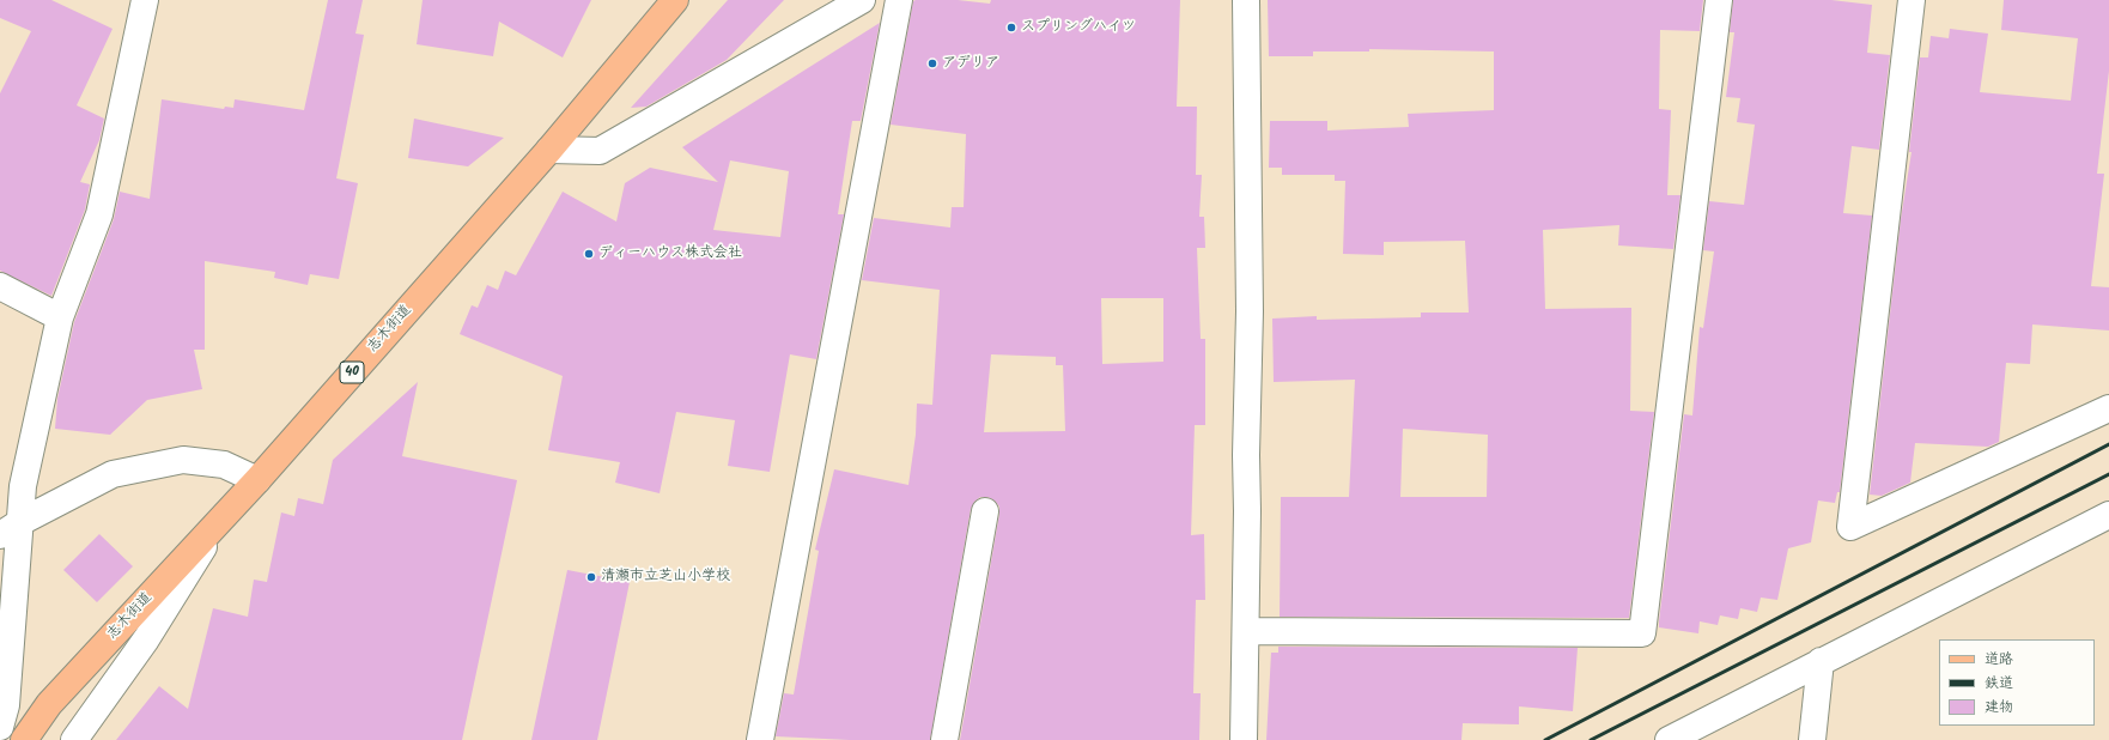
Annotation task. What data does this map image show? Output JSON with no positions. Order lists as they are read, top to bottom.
{
  "streets": {
    "main road": ["志木街道", "40"]
  },
  "places": [
    "スプリングハイツ",
    "アデリア",
    "ディーハウス株式会社",
    "清瀬市立芝山小学校"
  ],
  "legend": ["道路", "鉄道", "建物"]
}
